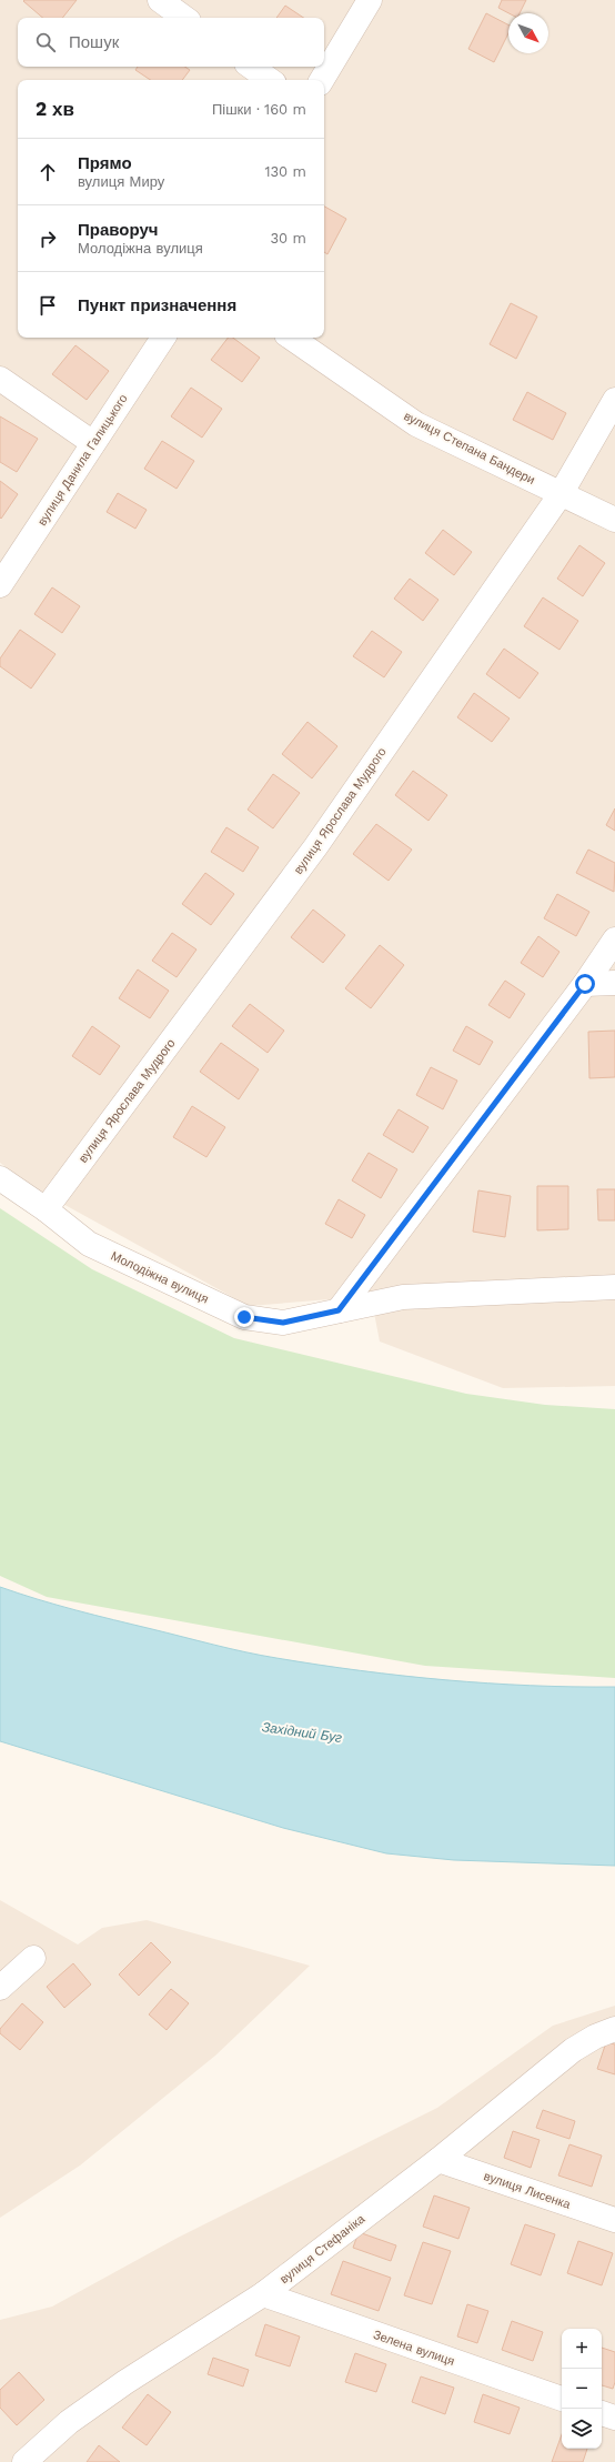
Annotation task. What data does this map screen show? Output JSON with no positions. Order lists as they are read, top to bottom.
{
  "streets": {
    "street": [
      "вулиця Степана Бандери",
      "вулиця Данила Галицького",
      "вулиця Ярослава Мудрого",
      "Молодіжна вулиця",
      "вулиця Лисенка",
      "вулиця Стефаніка",
      "Зелена вулиця"
    ]
  },
  "crossings": [
    ["вулиця Степана Бандери", "вулиця Ярослава Мудрого"],
    ["вулиця Ярослава Мудрого", "Молодіжна вулиця"],
    ["вулиця Лисенка", "вулиця Стефаніка"],
    ["вулиця Стефаніка", "Зелена вулиця"]
  ],
  "water": ["Західний Буг"],
  "north": "bottom right",
  "page": {
    "search": "Пошук",
    "heading": ["2 хв", "Пішки · 160 m"],
    "list": [
      ["Прямо", "вулиця Миру", "130 m"],
      ["Праворуч", "Молодіжна вулиця", "30 m"],
      "Пункт призначення"
    ],
    "map_buttons": ["+", "−"]
  }
}
